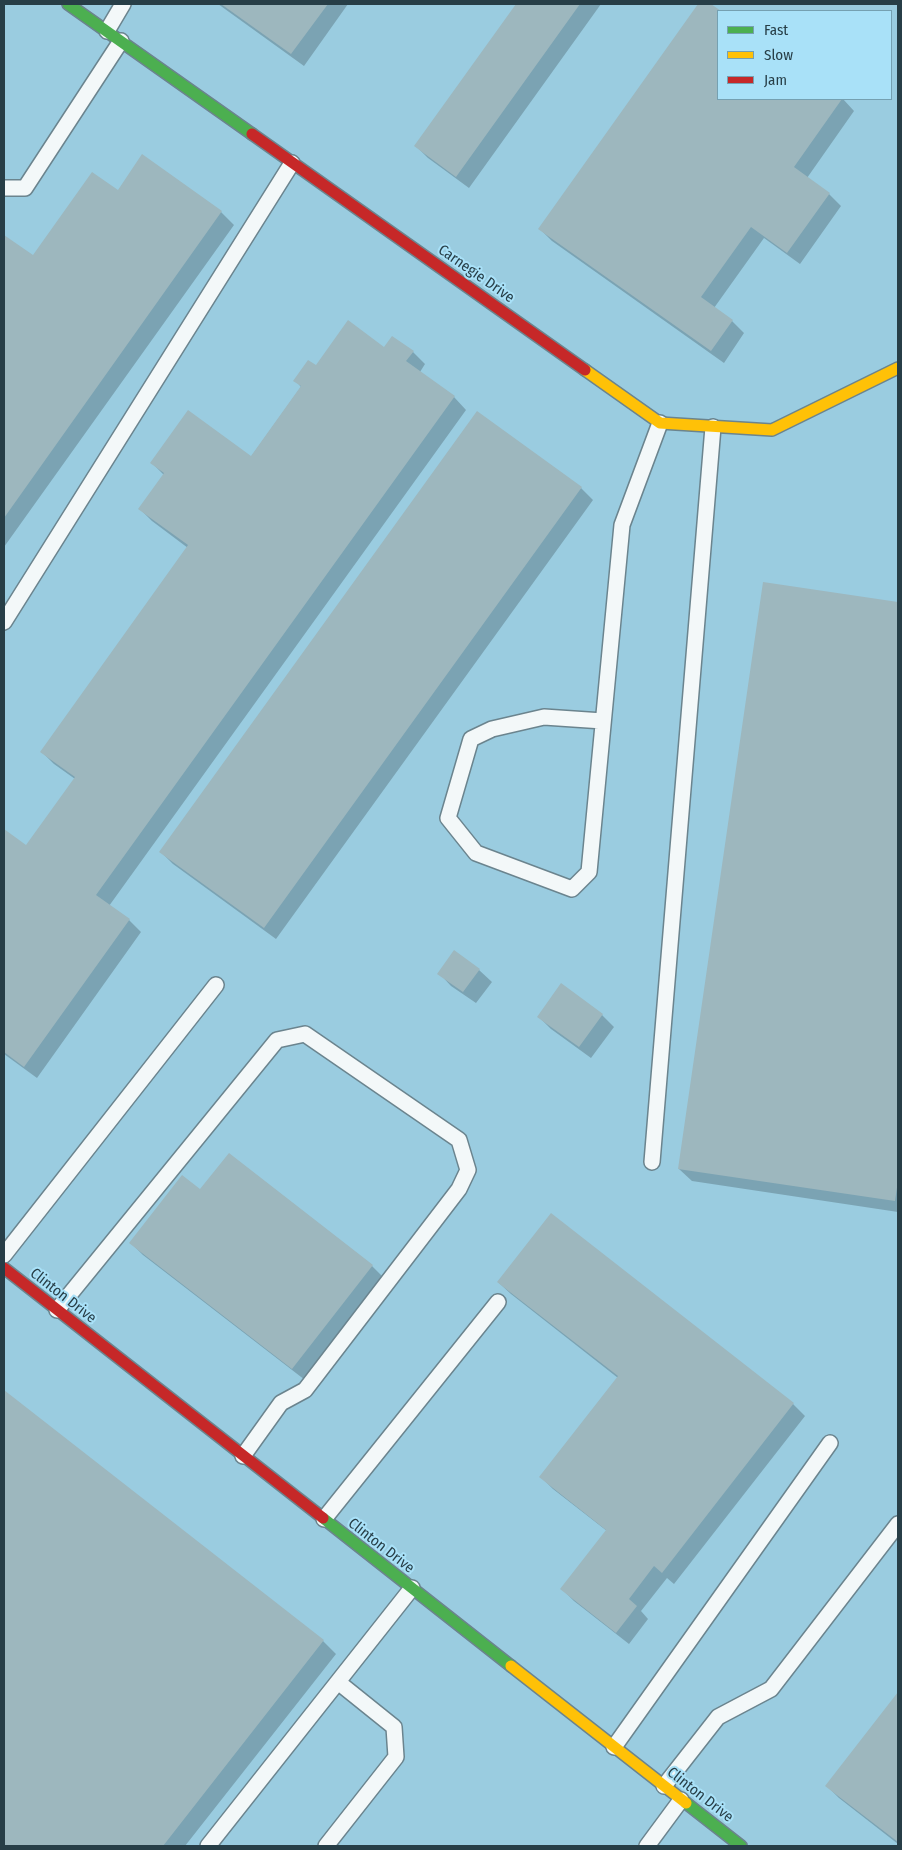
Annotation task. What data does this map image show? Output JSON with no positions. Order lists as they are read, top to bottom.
{
  "streets": {
    "street": ["Carnegie Drive", "Clinton Drive"]
  },
  "legend": ["Fast", "Slow", "Jam"]
}
